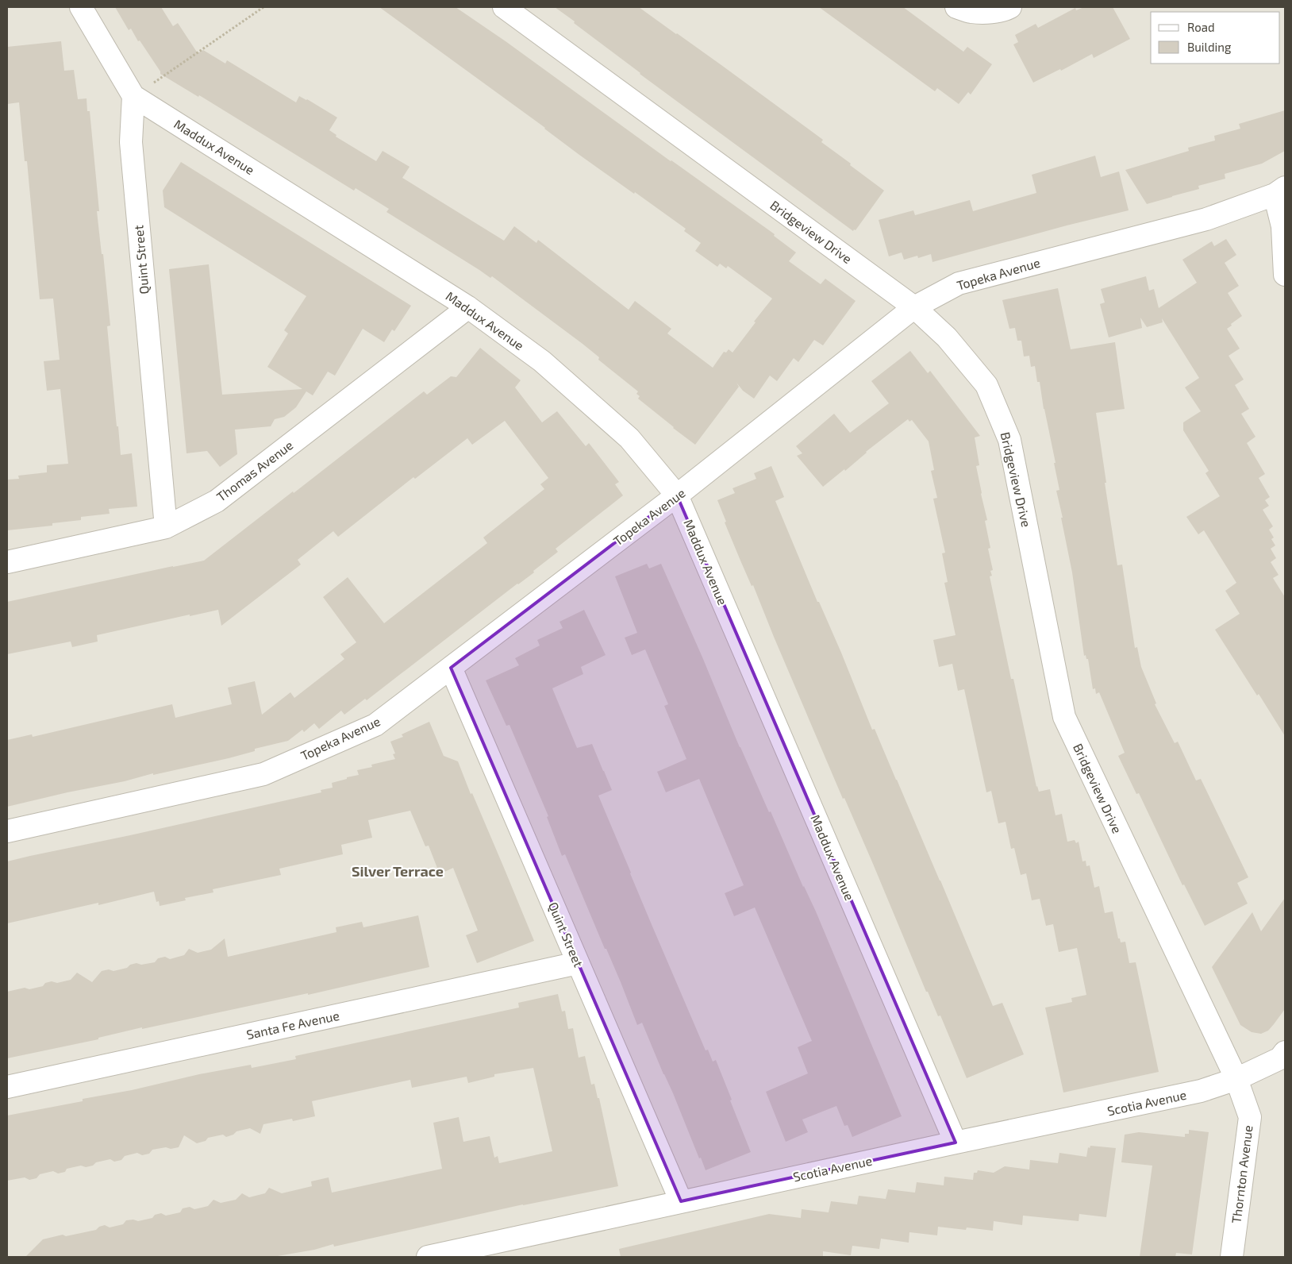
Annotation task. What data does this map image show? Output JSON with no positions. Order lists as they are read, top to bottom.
{
  "streets": {
    "street": [
      "Maddux Avenue",
      "Bridgeview Drive",
      "Quint Street",
      "Topeka Avenue",
      "Thomas Avenue",
      "Santa Fe Avenue",
      "Scotia Avenue",
      "Thornton Avenue"
    ]
  },
  "crossings": [
    ["Maddux Avenue", "Quint Street"],
    ["Maddux Avenue", "Topeka Avenue"],
    ["Maddux Avenue", "Thomas Avenue"],
    ["Maddux Avenue", "Scotia Avenue"],
    ["Bridgeview Drive", "Topeka Avenue"],
    ["Bridgeview Drive", "Scotia Avenue"],
    ["Bridgeview Drive", "Thornton Avenue"],
    ["Quint Street", "Topeka Avenue"],
    ["Quint Street", "Thomas Avenue"],
    ["Quint Street", "Santa Fe Avenue"],
    ["Quint Street", "Scotia Avenue"],
    ["Scotia Avenue", "Thornton Avenue"]
  ],
  "districts": ["Silver Terrace"],
  "legend": ["Road", "Building"]
}
